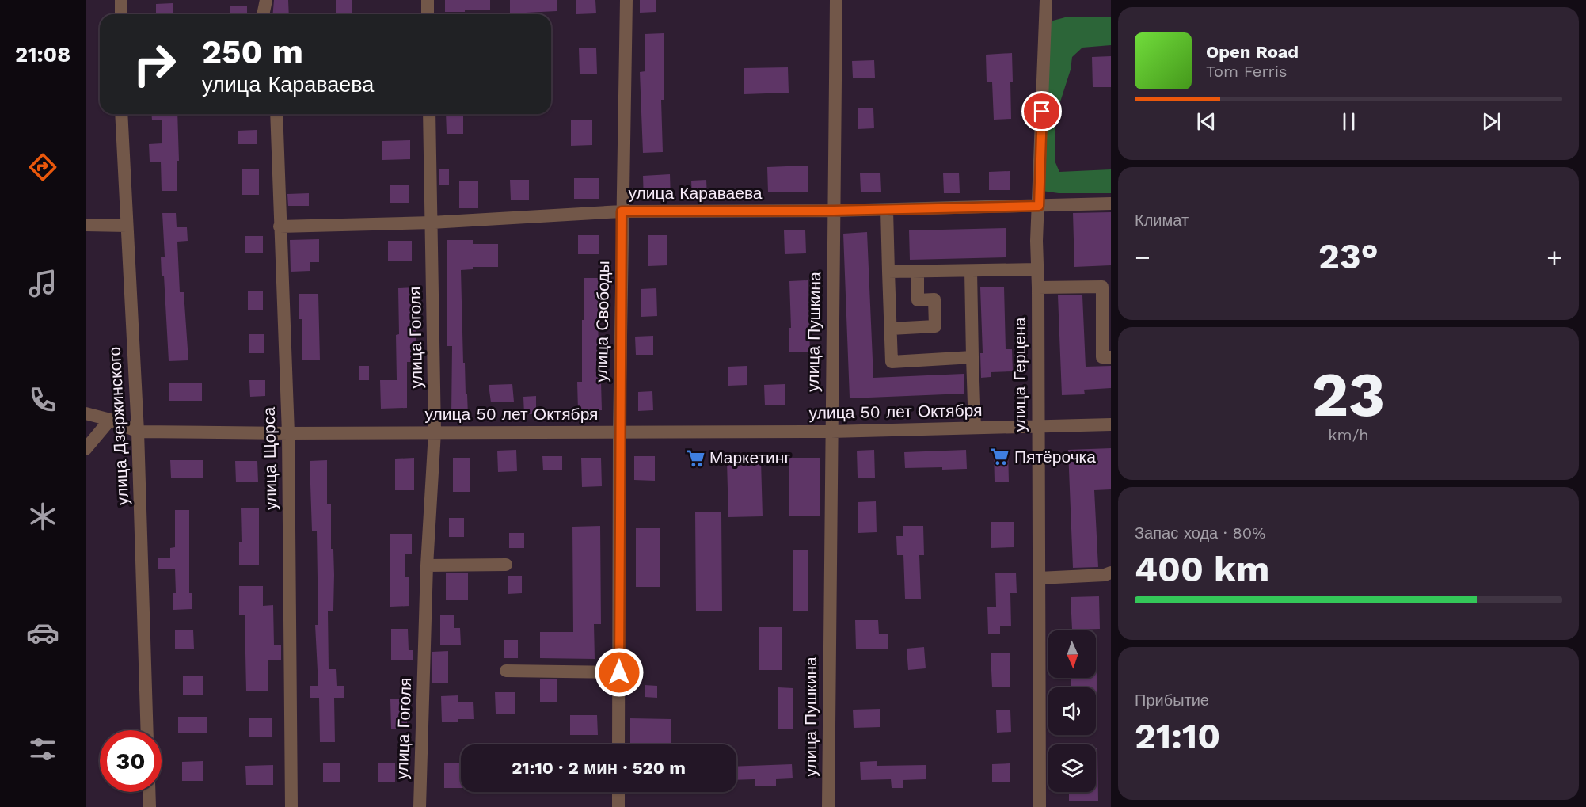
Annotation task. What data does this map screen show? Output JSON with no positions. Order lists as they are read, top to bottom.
{
  "streets": {
    "street": [
      "улица Караваева",
      "улица Свободы",
      "улица Пушкина",
      "улица Гоголя",
      "улица Герцена",
      "улица 50 лет Октября",
      "улица Дзержинского",
      "улица Щорса"
    ]
  },
  "crossings": [
    ["улица Караваева", "улица Свободы"],
    ["улица Караваева", "улица Пушкина"],
    ["улица Караваева", "улица Гоголя"],
    ["улица Караваева", "улица Герцена"],
    ["улица Караваева", "улица Щорса"],
    ["улица Свободы", "улица 50 лет Октября"],
    ["улица Пушкина", "улица 50 лет Октября"],
    ["улица Гоголя", "улица 50 лет Октября"],
    ["улица Герцена", "улица 50 лет Октября"],
    ["улица 50 лет Октября", "улица Дзержинского"],
    ["улица 50 лет Октября", "улица Щорса"]
  ],
  "places": {
    "supermarket": ["Пятёрочка", "Маркетинг"]
  },
  "north": "bottom",
  "page": {
    "tabs": "21:08",
    "turn": ["250 m", "улица Караваева"],
    "song": ["Open Road", "Tom Ferris"],
    "tile": [
      "Климат",
      ["23", "km/h"],
      ["Запас хода · 80%", "400 km"],
      ["Прибытие", "21:10"]
    ],
    "heat": ["−", "23°", "+"],
    "limit": "30",
    "trip": "21:10 · 2 мин · 520 m"
  }
}
